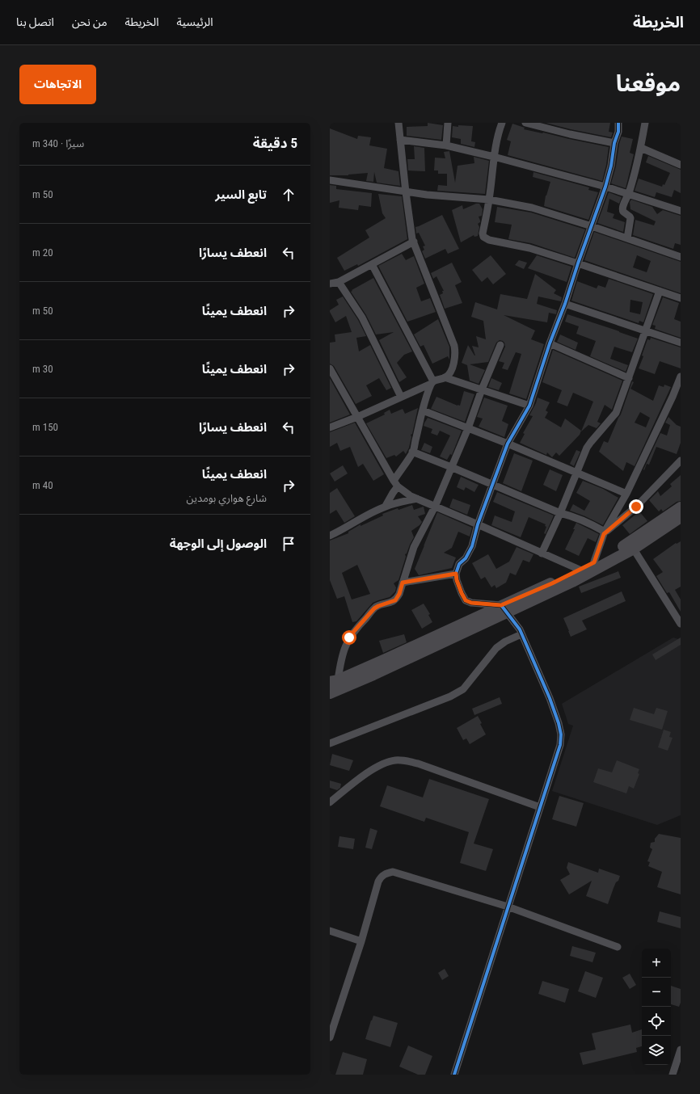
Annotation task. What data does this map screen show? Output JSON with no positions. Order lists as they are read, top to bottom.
{
  "page": {
    "header": "الخريطة",
    "nav": [
      "الرئيسية",
      "الخريطة",
      "من نحن",
      "اتصل بنا"
    ],
    "title": "موقعنا",
    "buttons": "الاتجاهات",
    "heading": ["5 دقيقة", "سيرًا · 340 m"],
    "list": [
      ["تابع السير", "50 m"],
      ["انعطف يسارًا", "20 m"],
      ["انعطف يمينًا", "50 m"],
      ["انعطف يمينًا", "30 m"],
      ["انعطف يسارًا", "150 m"],
      ["انعطف يمينًا", "شارع هواري بومدين", "40 m"],
      "الوصول إلى الوجهة"
    ],
    "map_buttons": ["+", "−"]
  }
}
